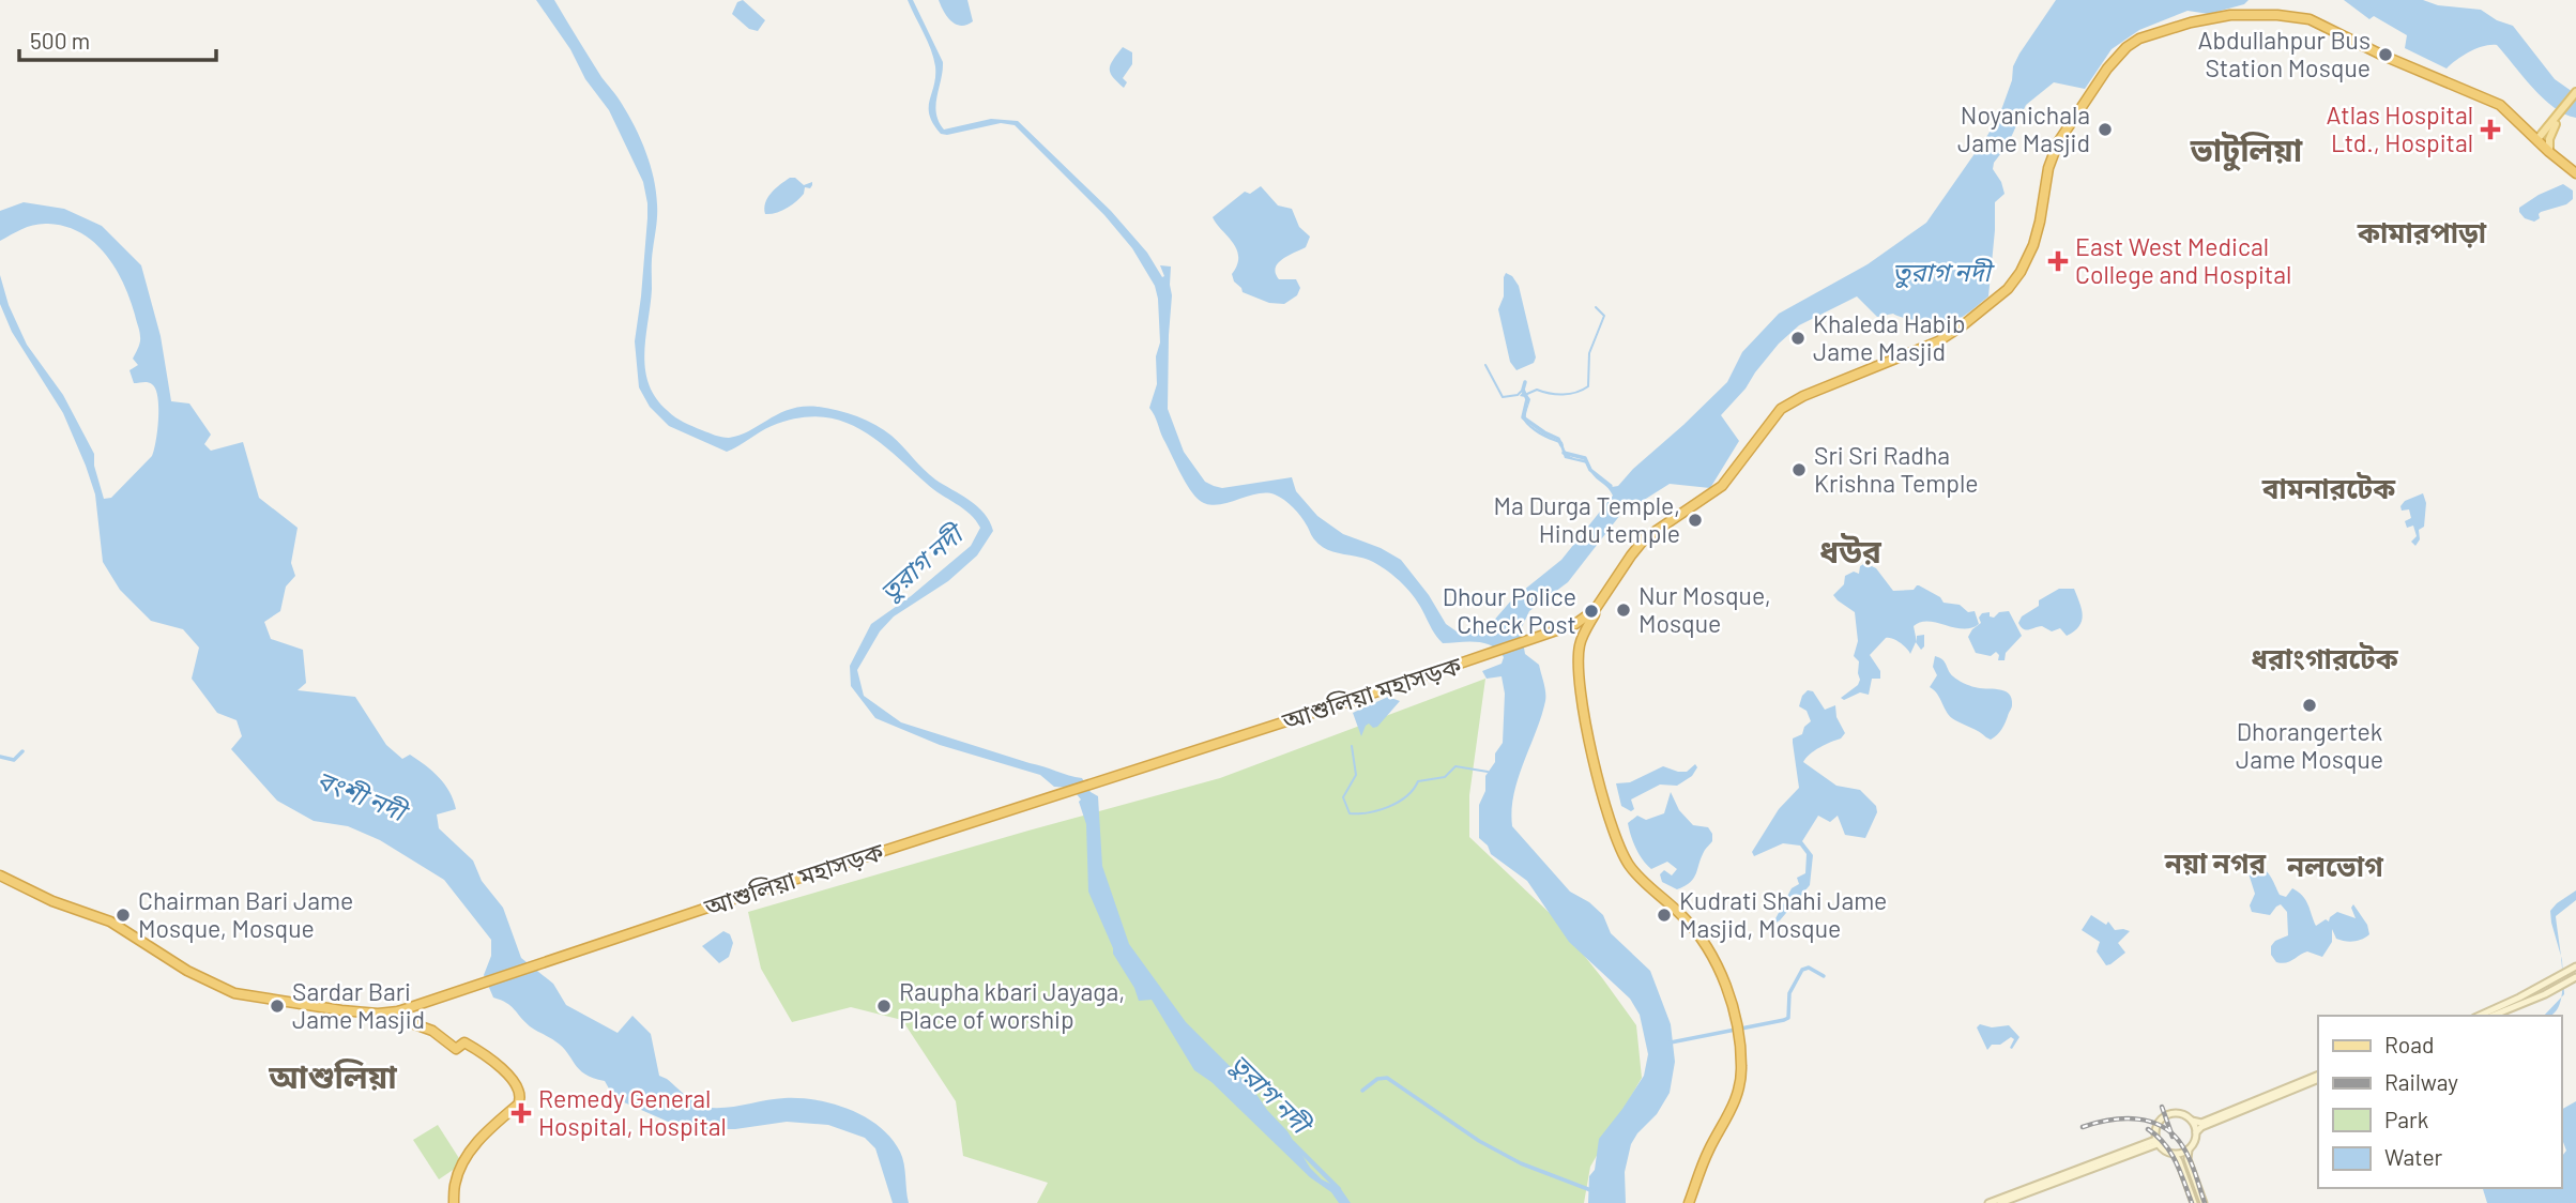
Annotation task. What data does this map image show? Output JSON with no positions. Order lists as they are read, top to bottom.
{
  "streets": {
    "highway": ["আশুলিয়া মহাসড়ক"]
  },
  "districts": [
    "ভাটুলিয়া",
    "কামারপাড়া",
    "বামনারটেক",
    "ধউর",
    "ধরাংগারটেক",
    "নয়া নগর",
    "নলভোগ",
    "আশুলিয়া"
  ],
  "water": ["তুরাগ নদী", "বংশী নদী"],
  "places": {
    "other": [
      "Abdullahpur Bus Station Mosque",
      "Noyanichala Jame Masjid",
      "Khaleda Habib Jame Masjid",
      "Sri Sri Radha Krishna Temple",
      "Ma Durga Temple, Hindu temple",
      "Nur Mosque, Mosque",
      "Dhour Police Check Post",
      "Dhorangertek Jame Mosque",
      "Chairman Bari Jame Mosque, Mosque",
      "Kudrati Shahi Jame Masjid, Mosque",
      "Sardar Bari Jame Masjid",
      "Raupha kbari Jayaga, Place of worship"
    ],
    "health": ["Atlas Hospital Ltd., Hospital", "East West Medical College and Hospital", "Remedy General Hospital, Hospital"]
  },
  "legend": [
    "Road",
    "Railway",
    "Park",
    "Water"
  ],
  "scale_bar": "500 m"
}
